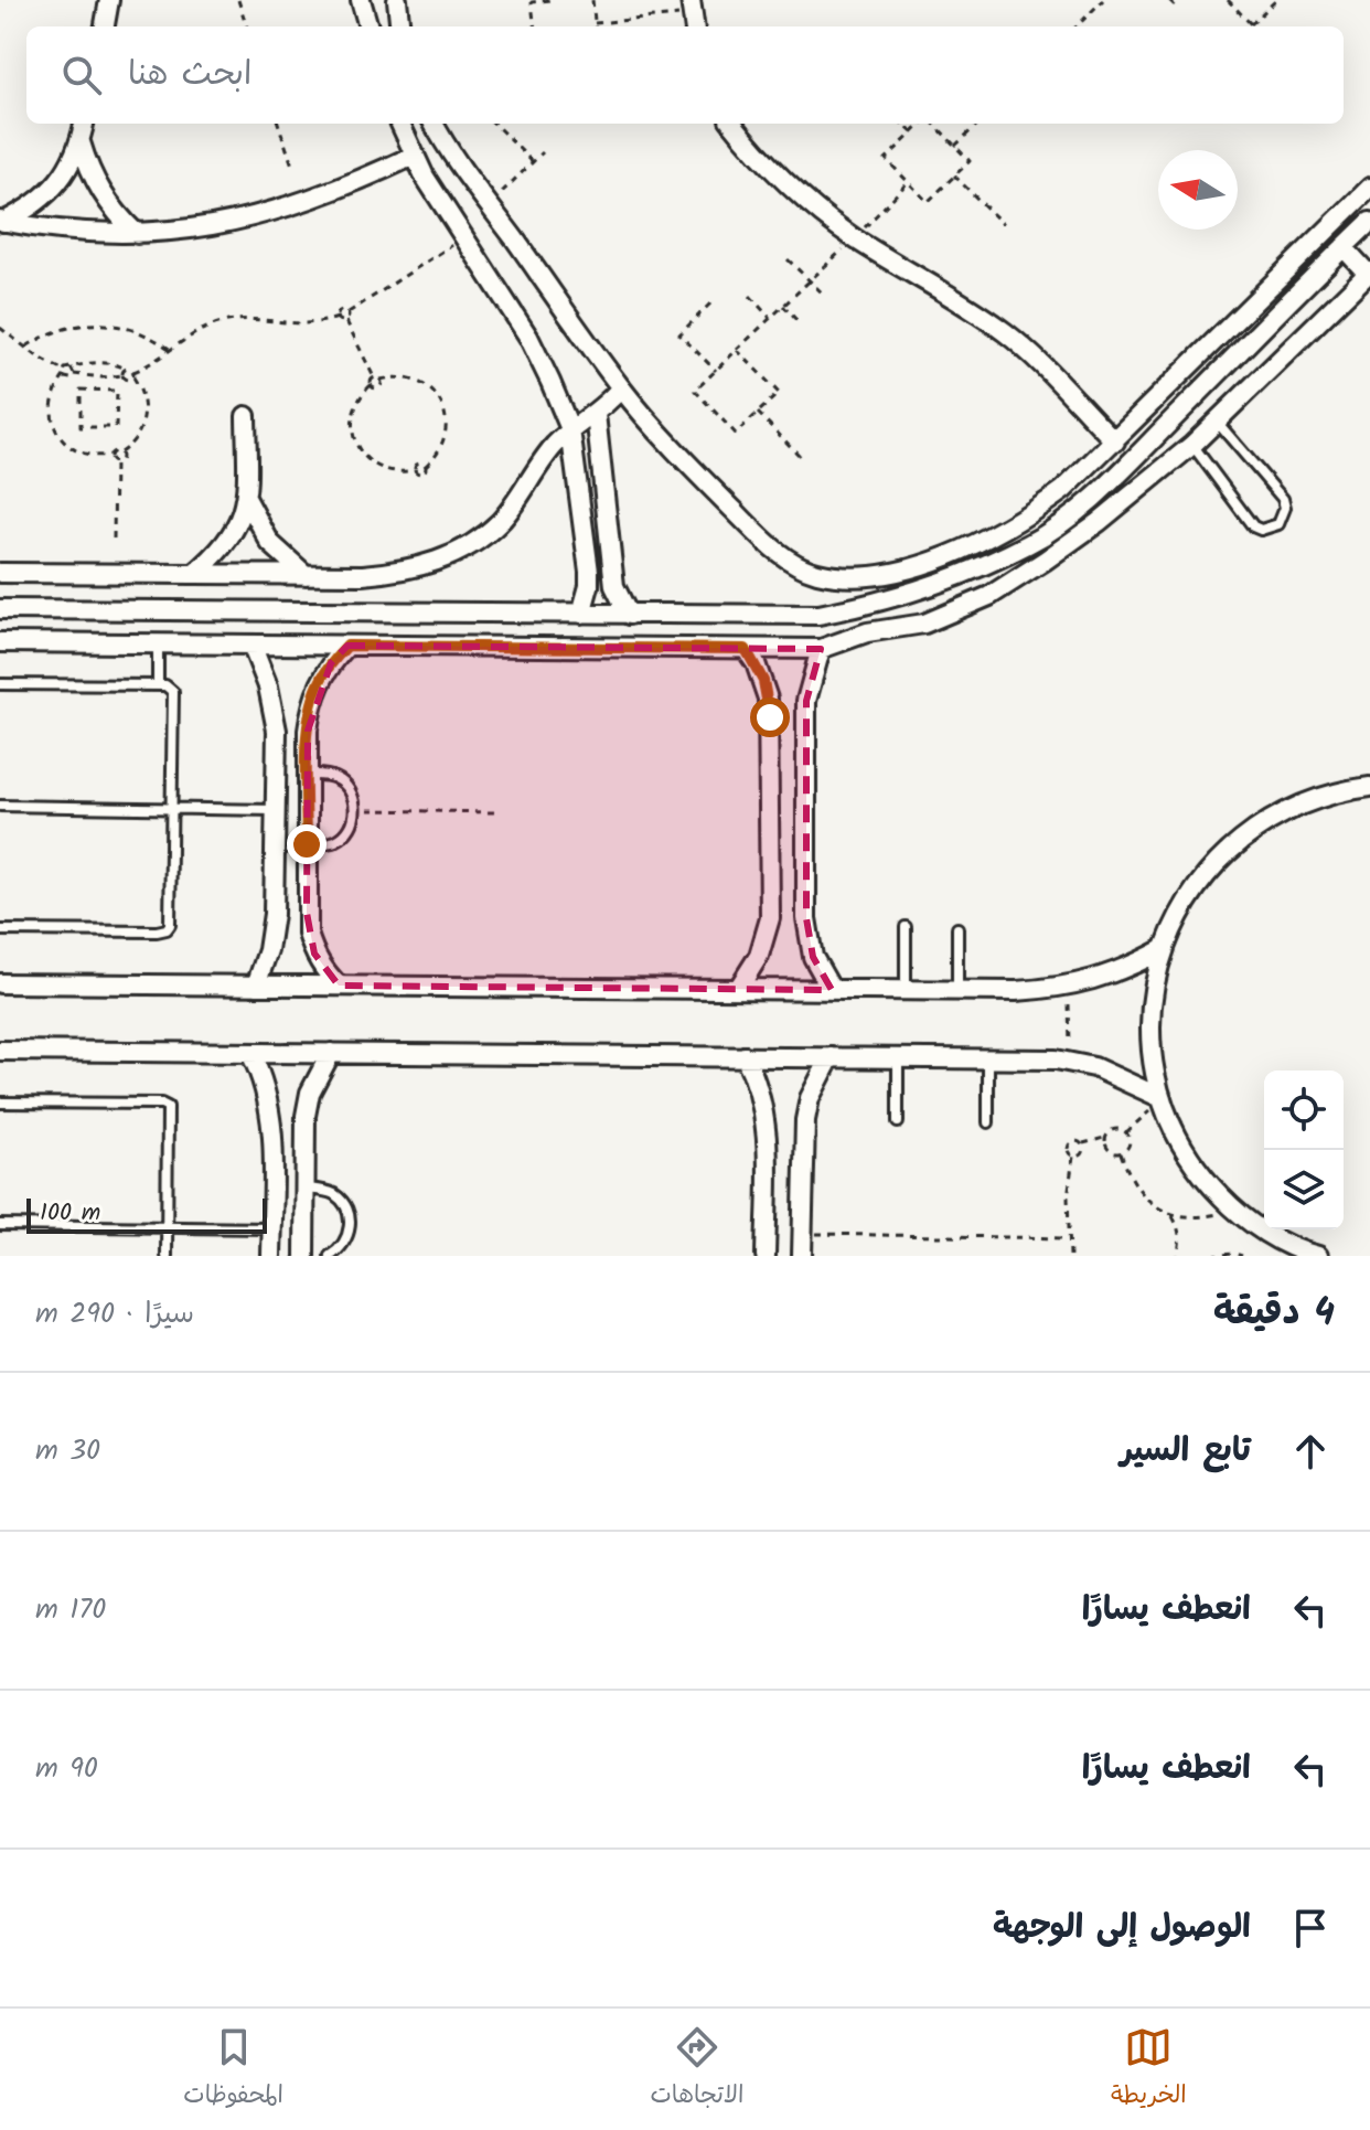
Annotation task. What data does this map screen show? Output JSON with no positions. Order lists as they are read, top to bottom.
{
  "scale_bar": "100 m",
  "north": "left",
  "page": {
    "search": "ابحث هنا",
    "scale": "100 m",
    "heading": ["4 دقيقة", "سيرًا · 290 m"],
    "list": [
      ["تابع السير", "30 m"],
      ["انعطف يسارًا", "170 m"],
      ["انعطف يسارًا", "90 m"],
      "الوصول إلى الوجهة"
    ],
    "nav": ["الخريطة", "الاتجاهات", "المحفوظات"]
  }
}
